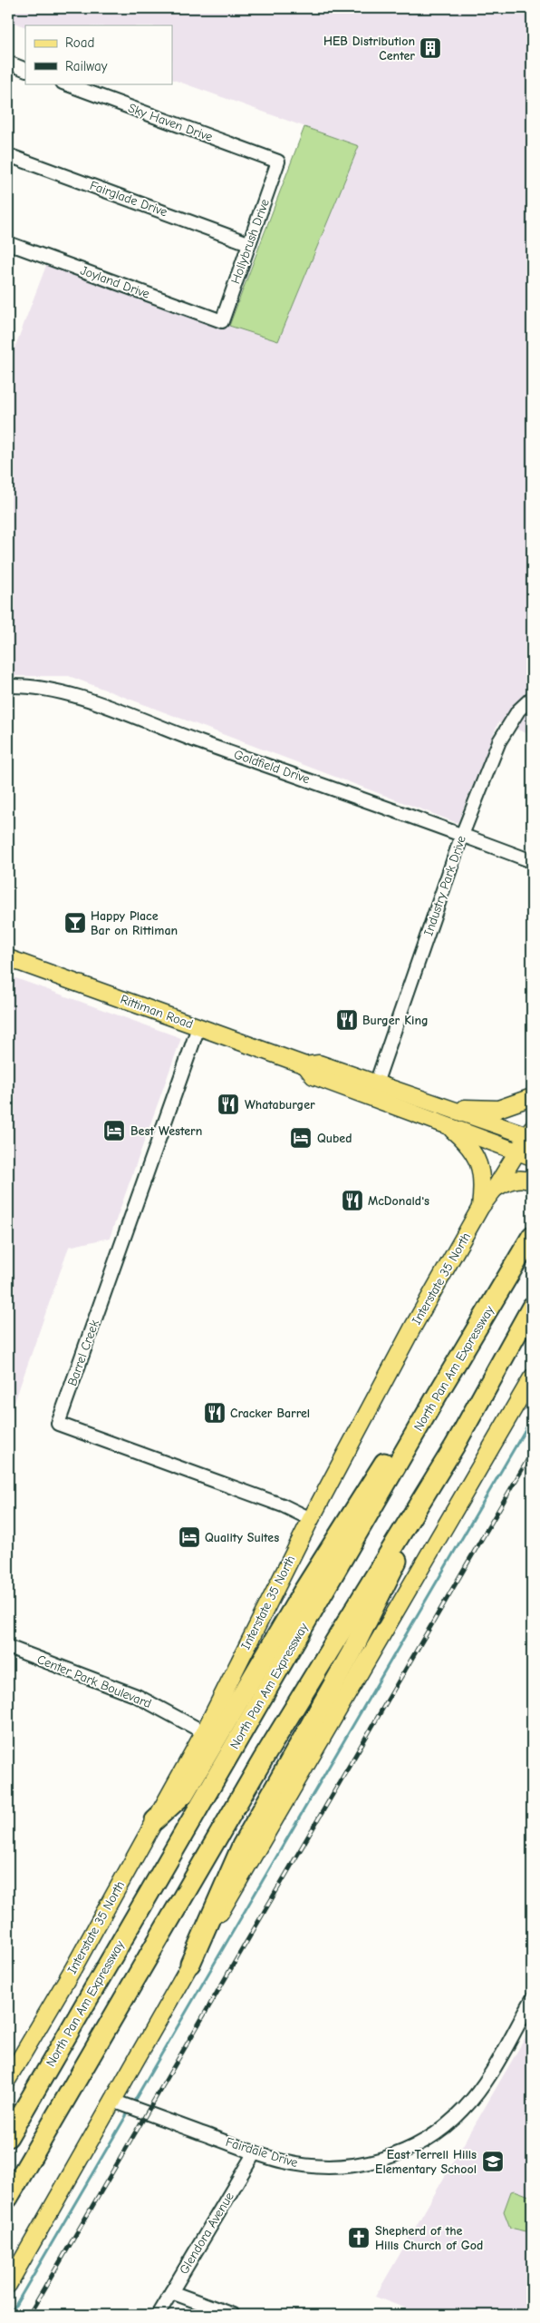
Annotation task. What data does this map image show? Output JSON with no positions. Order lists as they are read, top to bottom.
{
  "streets": {
    "highway": ["North Pan Am Expressway"],
    "main road": ["Rittiman Road", "Interstate 35 North"],
    "street": [
      "Sky Haven Drive",
      "Fairglade Drive",
      "Hollybrush Drive",
      "Joyland Drive",
      "Goldfield Drive",
      "Industry Park Drive",
      "Barrel Creek",
      "Center Park Boulevard",
      "Fairdale Drive",
      "Glendora Avenue"
    ]
  },
  "crossings": [
    ["Sky Haven Drive", "Hollybrush Drive"],
    ["Fairglade Drive", "Hollybrush Drive"],
    ["Hollybrush Drive", "Joyland Drive"],
    ["Goldfield Drive", "Industry Park Drive"],
    ["Industry Park Drive", "Rittiman Road"],
    ["Rittiman Road", "Interstate 35 North"],
    ["Rittiman Road", "Barrel Creek"],
    ["Interstate 35 North", "Barrel Creek"],
    ["Interstate 35 North", "Center Park Boulevard"],
    ["Fairdale Drive", "Glendora Avenue"]
  ],
  "places": {
    "building": ["HEB Distribution Center"],
    "bar": ["Happy Place Bar on Rittiman"],
    "restaurant": [
      "Burger King",
      "Whataburger",
      "McDonald's",
      "Cracker Barrel"
    ],
    "hotel": ["Best Western", "Qubed", "Quality Suites"],
    "school or university": ["East Terrell Hills Elementary School"],
    "church": ["Shepherd of the Hills Church of God"]
  },
  "legend": ["Road", "Railway"]
}
